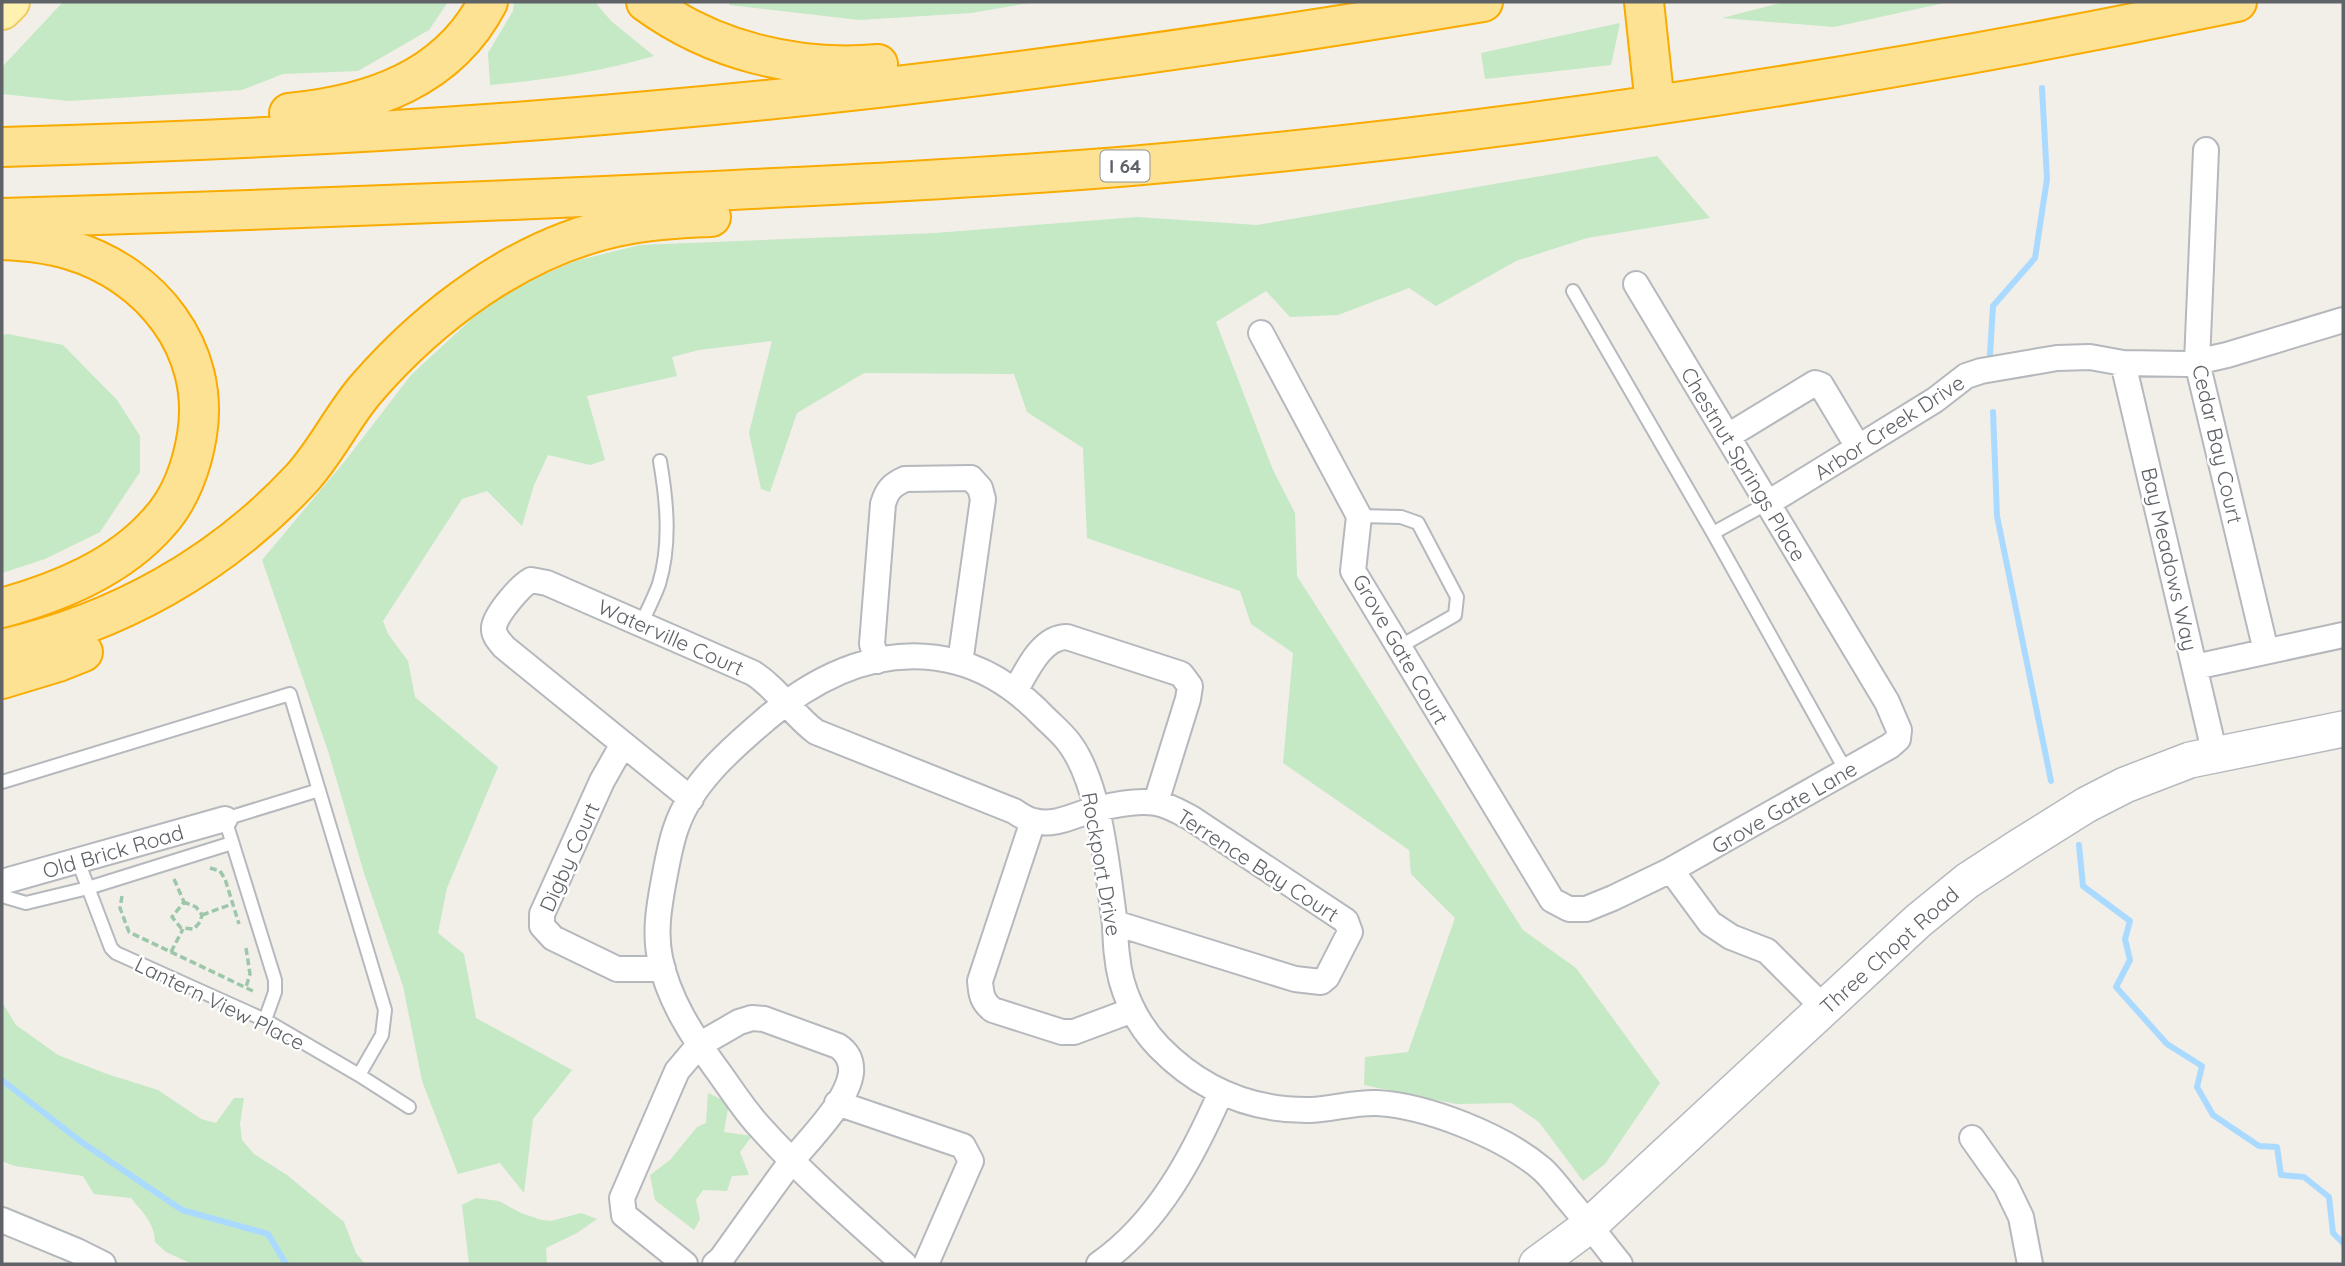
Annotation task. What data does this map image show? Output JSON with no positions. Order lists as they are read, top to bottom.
{
  "streets": {
    "highway": ["I 64"],
    "main road": ["Three Chopt Road"],
    "street": [
      "Arbor Creek Drive",
      "Cedar Bay Court",
      "Chestnut Springs Place",
      "Bay Meadows Way",
      "Waterville Court",
      "Grove Gate Court",
      "Grove Gate Lane",
      "Old Brick Road",
      "Digby Court",
      "Rockport Drive",
      "Terrence Bay Court"
    ],
    "lane": ["Lantern View Place"]
  },
  "crossings": [
    ["Arbor Creek Drive", "Cedar Bay Court"],
    ["Arbor Creek Drive", "Chestnut Springs Place"],
    ["Arbor Creek Drive", "Bay Meadows Way"],
    ["Chestnut Springs Place", "Grove Gate Lane"],
    ["Bay Meadows Way", "Three Chopt Road"],
    ["Waterville Court", "Digby Court"],
    ["Waterville Court", "Rockport Drive"],
    ["Waterville Court", "Terrence Bay Court"],
    ["Grove Gate Court", "Grove Gate Lane"],
    ["Old Brick Road", "Lantern View Place"],
    ["Digby Court", "Rockport Drive"],
    ["Rockport Drive", "Terrence Bay Court"],
    ["Rockport Drive", "Three Chopt Road"]
  ]
}
